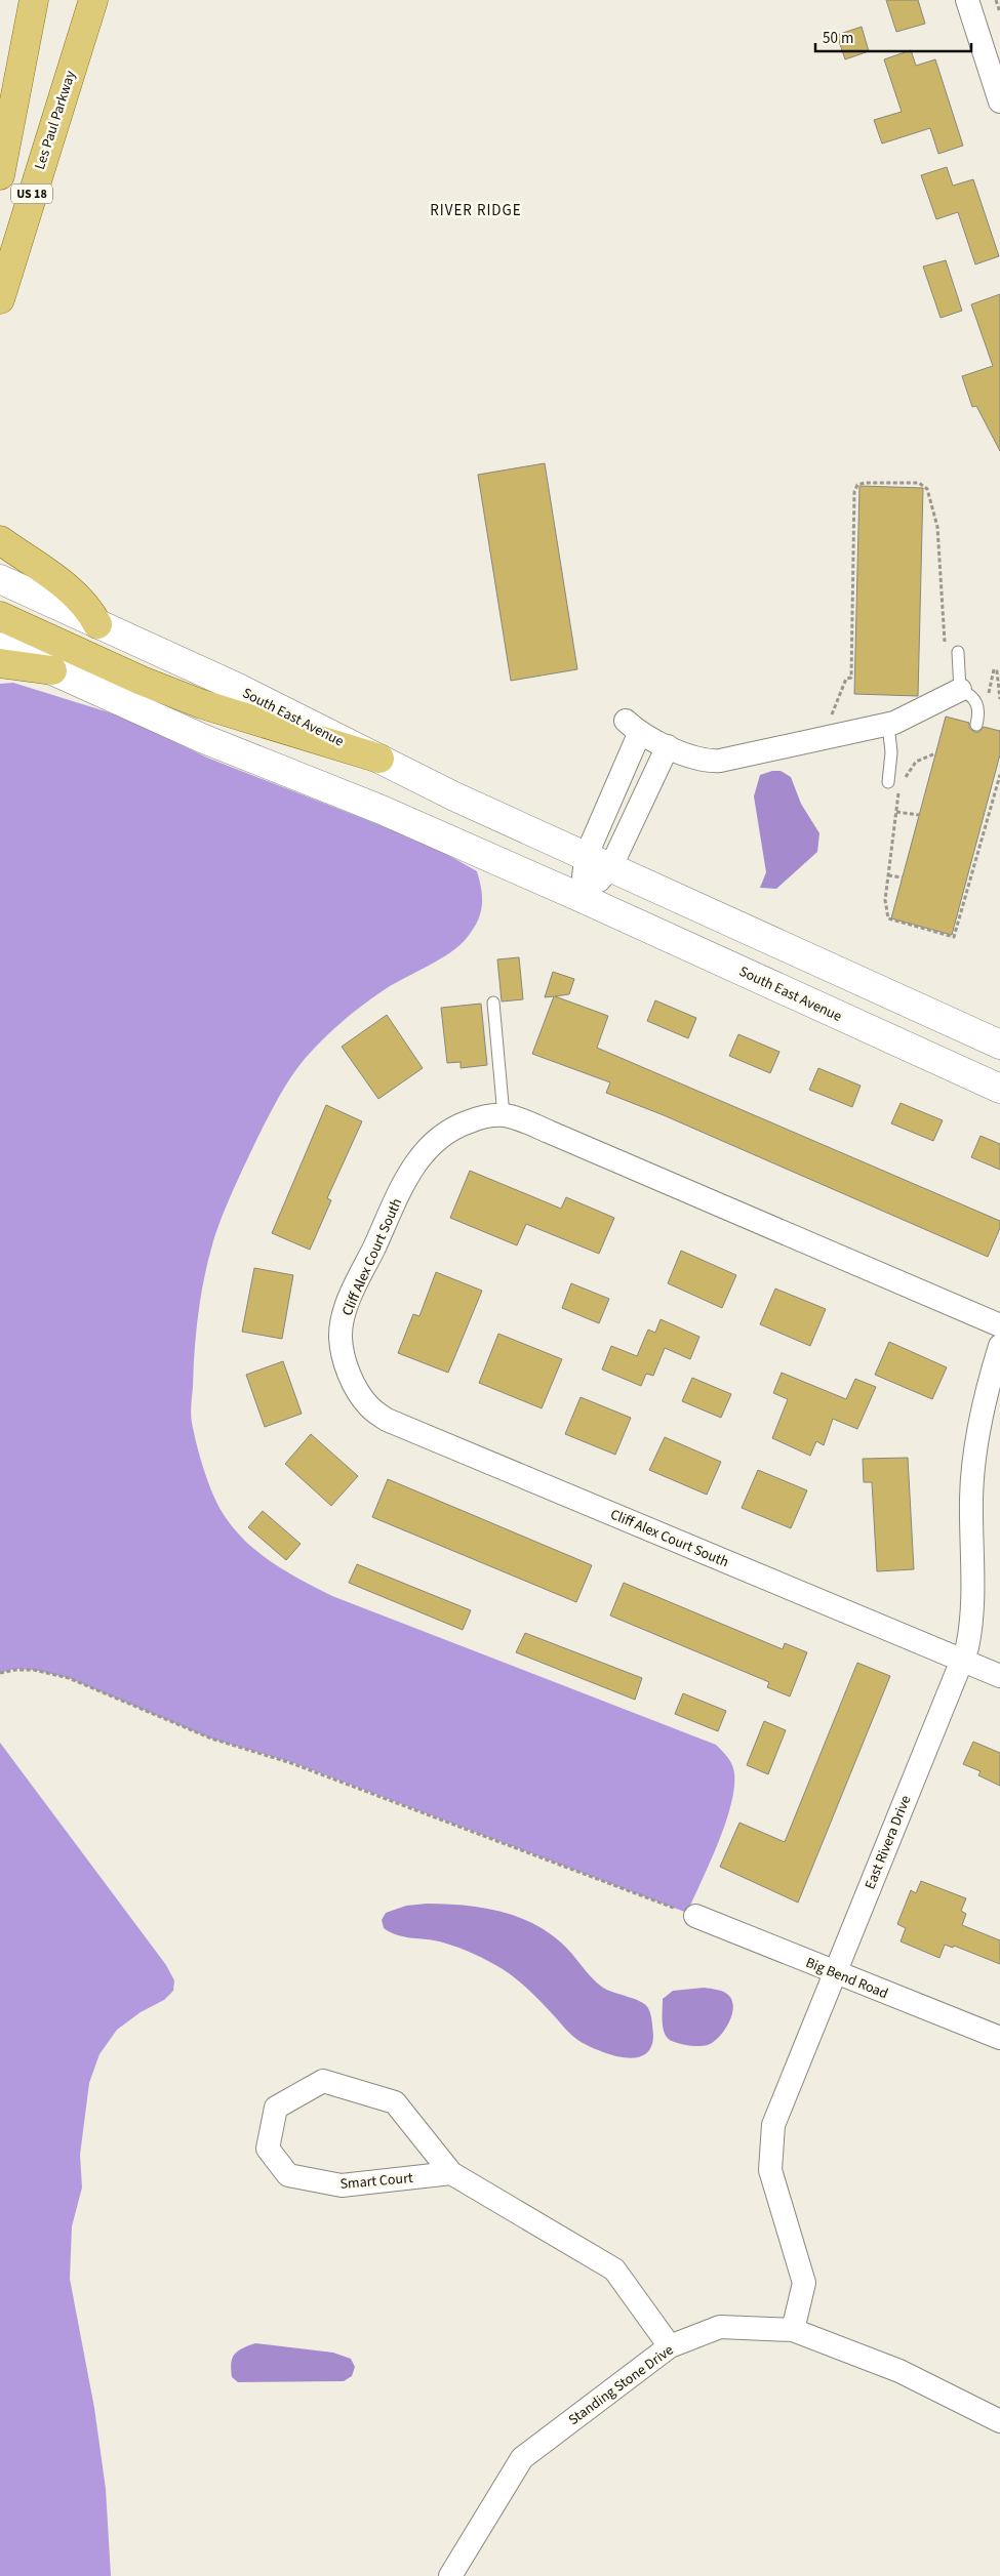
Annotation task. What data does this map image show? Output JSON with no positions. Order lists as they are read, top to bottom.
{
  "streets": {
    "main road": ["Les Paul Parkway", "US 18", "South East Avenue"],
    "street": [
      "Cliff Alex Court South",
      "East Rivera Drive",
      "Big Bend Road",
      "Smart Court",
      "Standing Stone Drive"
    ]
  },
  "crossings": [
    ["Cliff Alex Court South", "East Rivera Drive"],
    ["East Rivera Drive", "Big Bend Road"],
    ["East Rivera Drive", "Standing Stone Drive"],
    ["Smart Court", "Standing Stone Drive"]
  ],
  "districts": ["RIVER RIDGE"],
  "scale_bar": "50 m"
}
